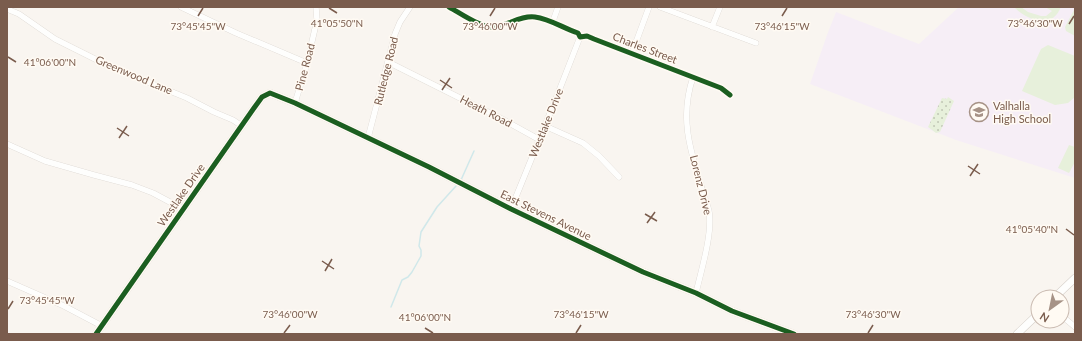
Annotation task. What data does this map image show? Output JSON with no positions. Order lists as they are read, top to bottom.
{
  "streets": {
    "street": [
      "Charles Street",
      "Pine Road",
      "Rutledge Road",
      "Greenwood Lane",
      "Heath Road",
      "Westlake Drive",
      "Lorenz Drive",
      "East Stevens Avenue"
    ]
  },
  "crossings": [
    ["Charles Street", "Westlake Drive"],
    ["Charles Street", "Lorenz Drive"],
    ["Pine Road", "Westlake Drive"],
    ["Pine Road", "East Stevens Avenue"],
    ["Rutledge Road", "Heath Road"],
    ["Rutledge Road", "East Stevens Avenue"],
    ["Greenwood Lane", "Westlake Drive"],
    ["Heath Road", "Westlake Drive"],
    ["Westlake Drive", "East Stevens Avenue"],
    ["Lorenz Drive", "East Stevens Avenue"]
  ],
  "places": {
    "school or university": ["Valhalla High School"]
  },
  "north": "bottom left",
  "coordinates": [
    "41°05'50\"N",
    "73°46'30\"W",
    "73°46'00\"W",
    "73°45'45\"W",
    "73°46'15\"W",
    "41°06'00\"N",
    "41°05'40\"N"
  ]
}
